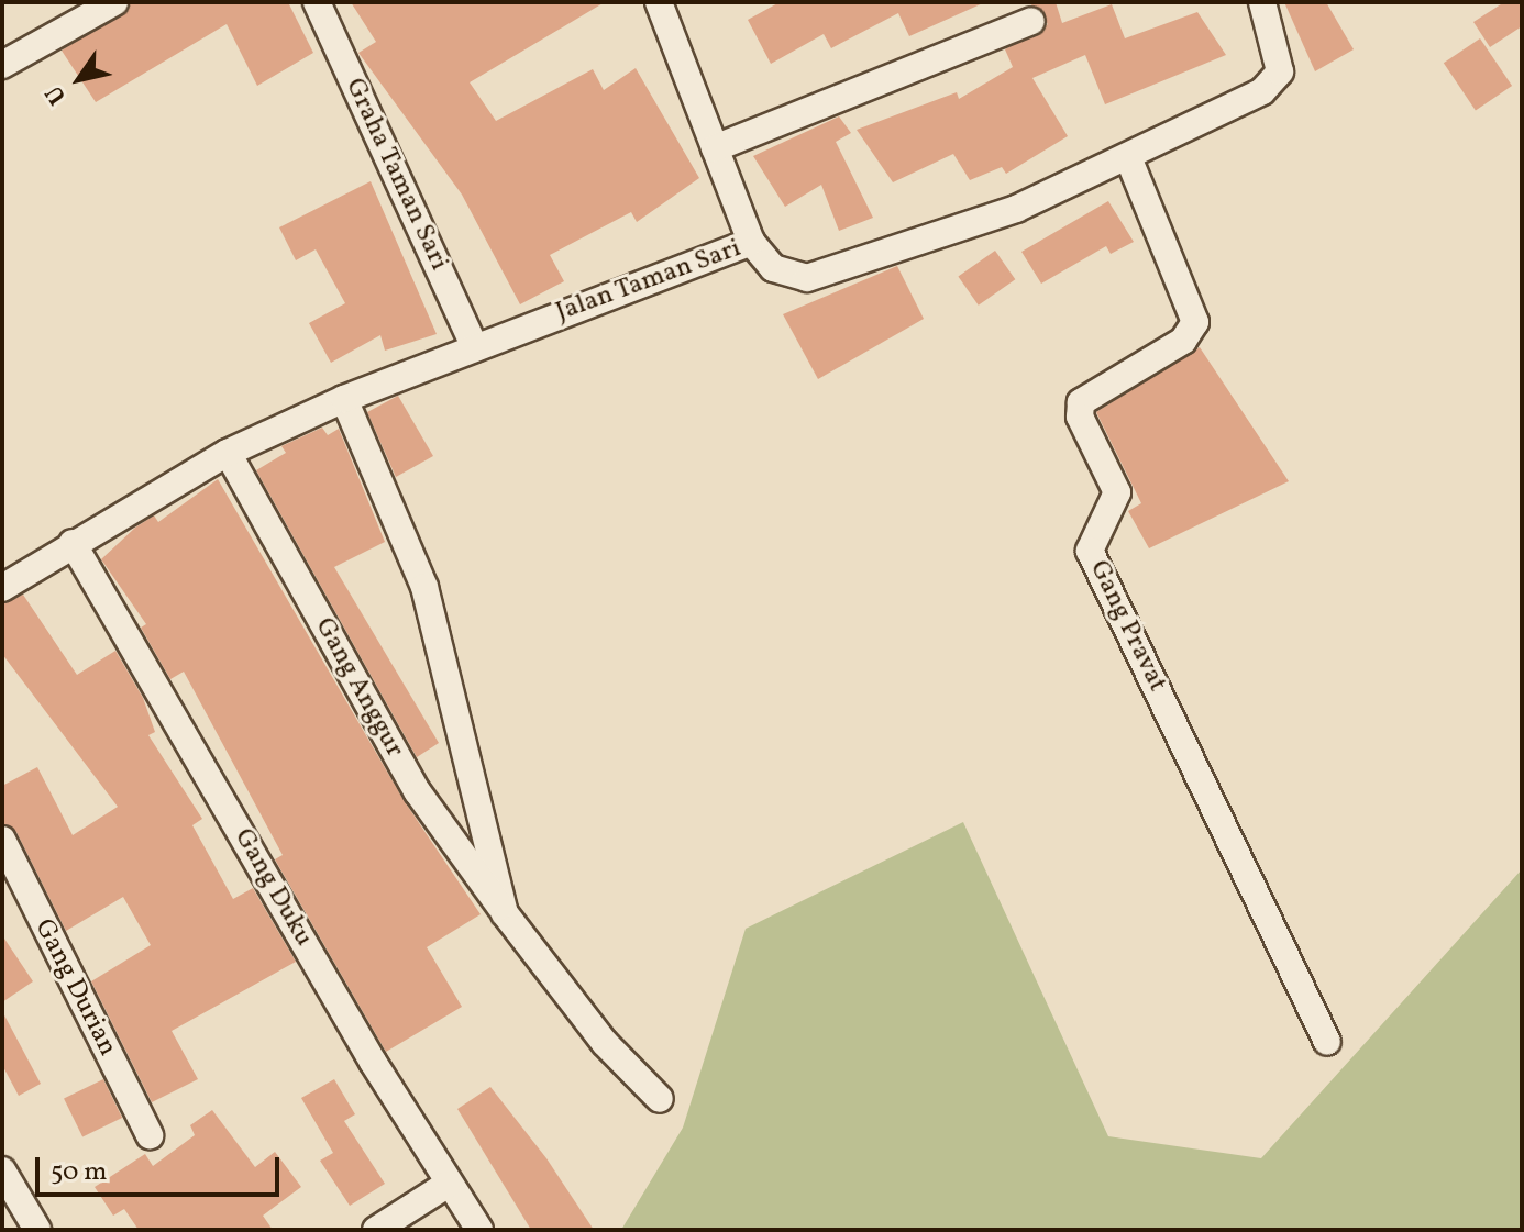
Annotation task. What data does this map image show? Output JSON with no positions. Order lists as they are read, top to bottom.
{
  "streets": {
    "street": [
      "Graha Taman Sari",
      "Jalan Taman Sari",
      "Gang Pravat",
      "Gang Anggur",
      "Gang Duku",
      "Gang Durian"
    ]
  },
  "crossings": [
    ["Graha Taman Sari", "Jalan Taman Sari"],
    ["Jalan Taman Sari", "Gang Pravat"],
    ["Jalan Taman Sari", "Gang Anggur"],
    ["Jalan Taman Sari", "Gang Duku"]
  ],
  "scale_bar": "50 m",
  "north": "bottom left"
}
